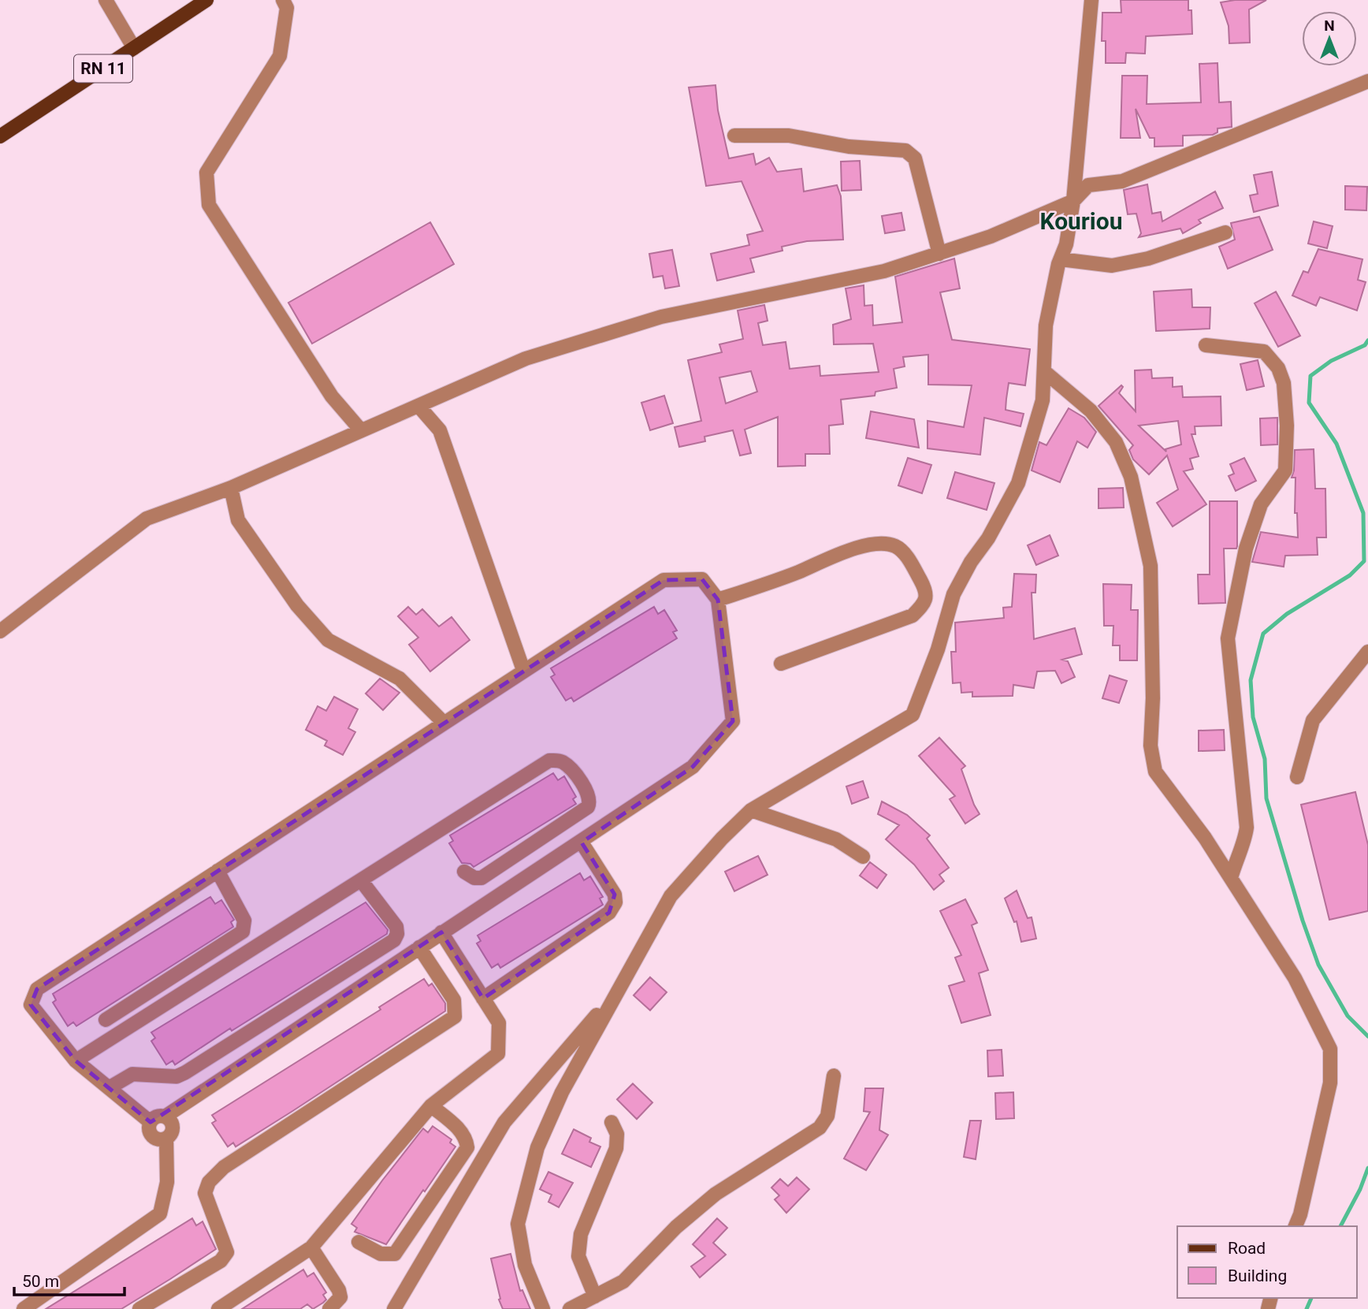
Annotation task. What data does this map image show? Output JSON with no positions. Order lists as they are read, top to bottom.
{
  "streets": {
    "main road": ["RN 11"]
  },
  "districts": ["Kouriou"],
  "legend": ["Road", "Building"],
  "scale_bar": "50 m",
  "north": "top"
}
